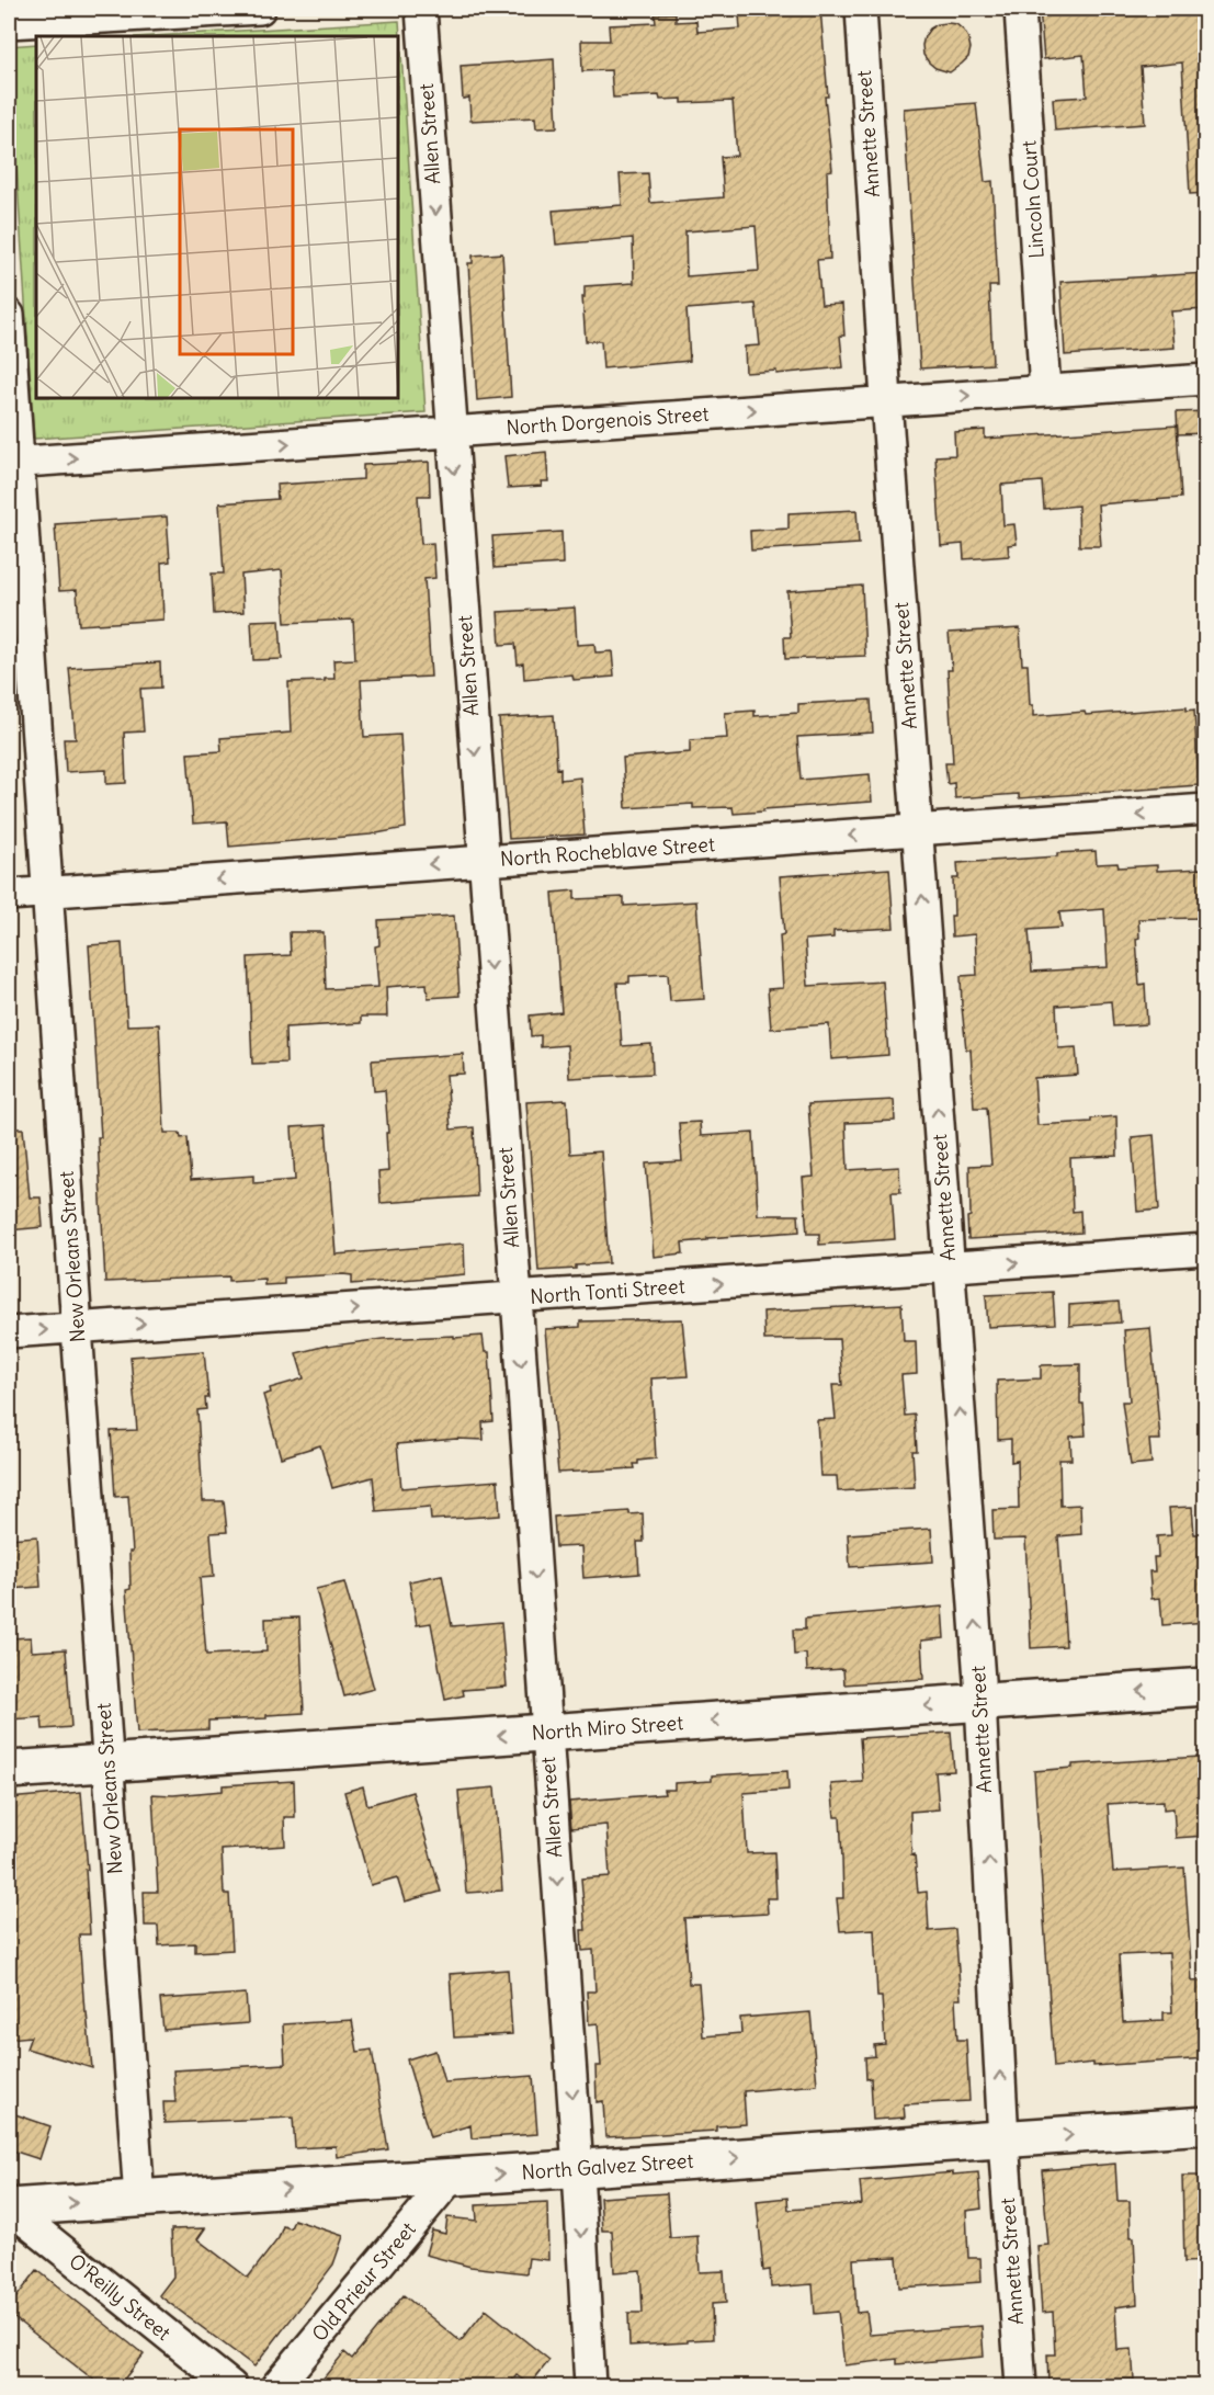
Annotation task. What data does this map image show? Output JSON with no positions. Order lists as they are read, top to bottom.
{
  "streets": {
    "street": [
      "Allen Street",
      "Annette Street",
      "Lincoln Court",
      "North Dorgenois Street",
      "North Rocheblave Street",
      "New Orleans Street",
      "North Tonti Street",
      "North Miro Street",
      "North Galvez Street",
      "Old Prieur Street",
      "O'Reilly Street"
    ]
  },
  "crossings": [
    ["Allen Street", "North Dorgenois Street"],
    ["Allen Street", "North Rocheblave Street"],
    ["Allen Street", "North Tonti Street"],
    ["Allen Street", "North Miro Street"],
    ["Allen Street", "North Galvez Street"],
    ["Annette Street", "North Dorgenois Street"],
    ["Annette Street", "North Rocheblave Street"],
    ["Annette Street", "North Tonti Street"],
    ["Annette Street", "North Miro Street"],
    ["Annette Street", "North Galvez Street"],
    ["Lincoln Court", "North Dorgenois Street"],
    ["North Dorgenois Street", "New Orleans Street"],
    ["North Rocheblave Street", "New Orleans Street"],
    ["New Orleans Street", "North Tonti Street"],
    ["New Orleans Street", "North Miro Street"],
    ["New Orleans Street", "North Galvez Street"],
    ["North Galvez Street", "Old Prieur Street"],
    ["North Galvez Street", "O'Reilly Street"]
  ],
  "one_way": [
    "Allen Street",
    "Annette Street",
    "North Dorgenois Street",
    "North Rocheblave Street",
    "North Tonti Street",
    "North Miro Street",
    "North Galvez Street"
  ]
}
